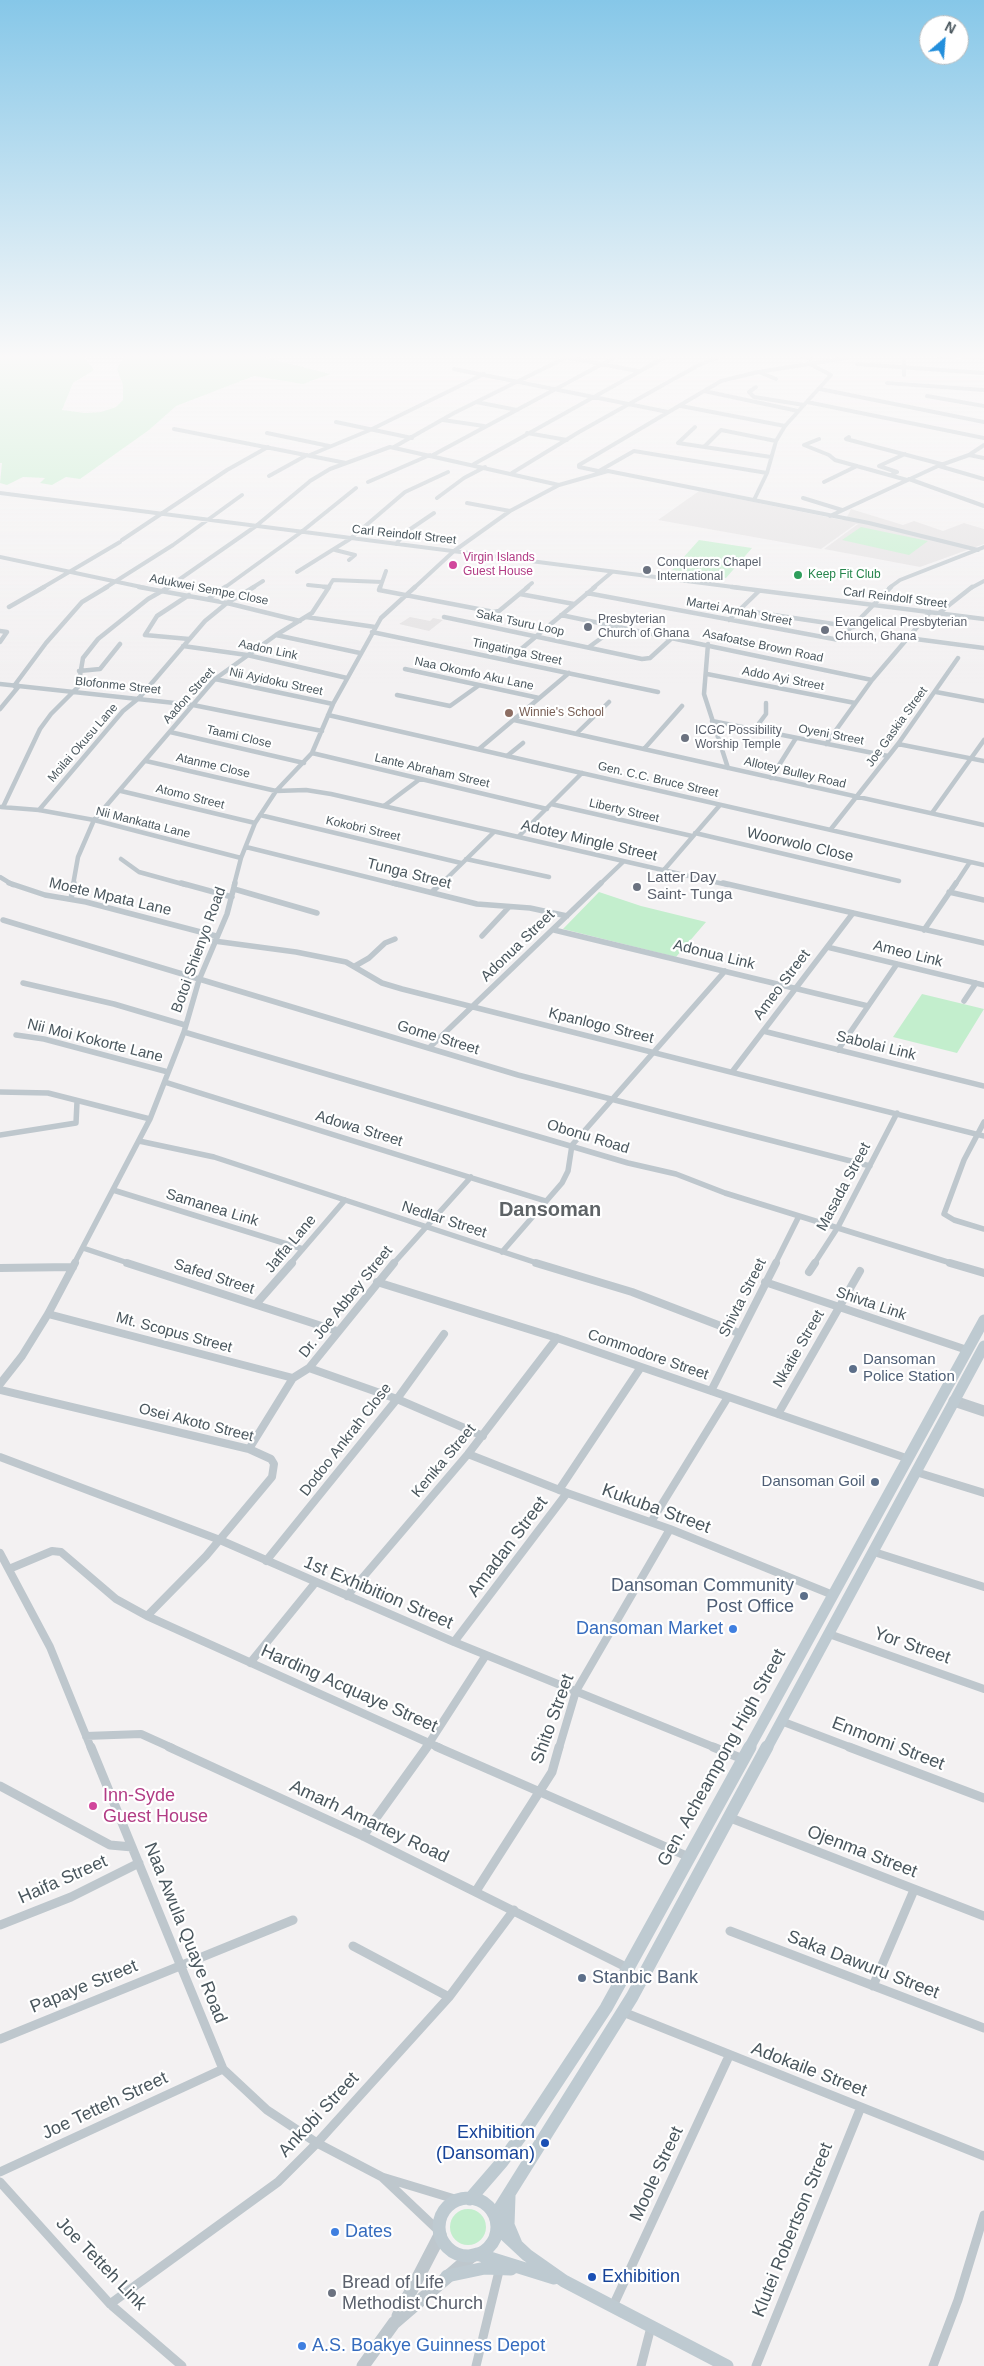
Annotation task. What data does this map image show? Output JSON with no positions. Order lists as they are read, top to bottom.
{
  "streets": {
    "main road": ["Gen. Acheampong High Street"],
    "street": [
      "Carl Reindolf Street",
      "Adukwei Sempe Close",
      "Martei Armah Street",
      "Saka Tsuru Loop",
      "Asafoatse Brown Road",
      "Aadon Link",
      "Tingatinga Street",
      "Naa Okomfo Aku Lane",
      "Addo Ayi Street",
      "Nii Ayidoku Street",
      "Blofonme Street",
      "Aadon Street",
      "Joe Gaskia Street",
      "Oyeni Street",
      "Taami Close",
      "Moilai Okusu Lane",
      "Atanme Close",
      "Lante Abraham Street",
      "Allotey Bulley Road",
      "Gen. C.C. Bruce Street",
      "Atomo Street",
      "Liberty Street",
      "Nii Mankatta Lane",
      "Kokobri Street",
      "Adotey Mingle Street",
      "Woorwolo Close",
      "Tunga Street",
      "Moete Mpata Lane",
      "Adonua Street",
      "Botoi Shienyo Road",
      "Ameo Link",
      "Adonua Link",
      "Ameo Street",
      "Kpanlogo Street",
      "Gome Street",
      "Nii Moi Kokorte Lane",
      "Sabolai Link",
      "Adowa Street",
      "Obonu Road",
      "Masada Street",
      "Samanea Link",
      "Nedlar Street",
      "Jaffa Lane",
      "Safed Street",
      "Shivta Street",
      "Dr. Joe Abbey Street",
      "Shivta Link",
      "Mt. Scopus Street",
      "Nkatie Street",
      "Commodore Street",
      "Osei Akoto Street",
      "Dodoo Ankrah Close",
      "Kenika Street",
      "Kukuba Street",
      "Amadan Street",
      "1st Exhibition Street",
      "Yor Street",
      "Harding Acquaye Street",
      "Shito Street",
      "Enmomi Street",
      "Amarh Amartey Road",
      "Ojenma Street",
      "Haifa Street",
      "Naa Awula Quaye Road",
      "Saka Dawuru Street",
      "Papaye Street",
      "Adokaile Street",
      "Joe Tetteh Street",
      "Ankobi Street",
      "Moole Street",
      "Klutei Robertson Street",
      "Joe Tetteh Link"
    ]
  },
  "crossings": [
    ["Carl Reindolf Street", "Martei Armah Street"],
    ["Carl Reindolf Street", "Botoi Shienyo Road"],
    ["Adukwei Sempe Close", "Aadon Street"],
    ["Adukwei Sempe Close", "Moilai Okusu Lane"],
    ["Saka Tsuru Loop", "Asafoatse Brown Road"],
    ["Aadon Link", "Aadon Street"],
    ["Aadon Link", "Moilai Okusu Lane"],
    ["Aadon Link", "Botoi Shienyo Road"],
    ["Tingatinga Street", "Aadon Street"],
    ["Tingatinga Street", "Botoi Shienyo Road"],
    ["Nii Ayidoku Street", "Aadon Street"],
    ["Nii Ayidoku Street", "Botoi Shienyo Road"],
    ["Blofonme Street", "Aadon Street"],
    ["Blofonme Street", "Moilai Okusu Lane"],
    ["Blofonme Street", "Botoi Shienyo Road"],
    ["Aadon Street", "Taami Close"],
    ["Aadon Street", "Atanme Close"],
    ["Aadon Street", "Atomo Street"],
    ["Aadon Street", "Nii Mankatta Lane"],
    ["Aadon Street", "Moete Mpata Lane"],
    ["Joe Gaskia Street", "Oyeni Street"],
    ["Joe Gaskia Street", "Allotey Bulley Road"],
    ["Joe Gaskia Street", "Gen. C.C. Bruce Street"],
    ["Taami Close", "Botoi Shienyo Road"],
    ["Moilai Okusu Lane", "Nii Mankatta Lane"],
    ["Atanme Close", "Adotey Mingle Street"],
    ["Atanme Close", "Botoi Shienyo Road"],
    ["Lante Abraham Street", "Liberty Street"],
    ["Lante Abraham Street", "Botoi Shienyo Road"],
    ["Gen. C.C. Bruce Street", "Botoi Shienyo Road"],
    ["Atomo Street", "Botoi Shienyo Road"],
    ["Liberty Street", "Woorwolo Close"],
    ["Nii Mankatta Lane", "Botoi Shienyo Road"],
    ["Kokobri Street", "Botoi Shienyo Road"],
    ["Adotey Mingle Street", "Adonua Street"],
    ["Adotey Mingle Street", "Botoi Shienyo Road"],
    ["Adotey Mingle Street", "Ameo Street"],
    ["Tunga Street", "Adonua Street"],
    ["Tunga Street", "Botoi Shienyo Road"],
    ["Moete Mpata Lane", "Botoi Shienyo Road"],
    ["Moete Mpata Lane", "Kpanlogo Street"],
    ["Adonua Street", "Adonua Link"],
    ["Adonua Street", "Kpanlogo Street"],
    ["Adonua Street", "Gome Street"],
    ["Botoi Shienyo Road", "Kpanlogo Street"],
    ["Botoi Shienyo Road", "Gome Street"],
    ["Botoi Shienyo Road", "Nii Moi Kokorte Lane"],
    ["Botoi Shienyo Road", "Adowa Street"],
    ["Botoi Shienyo Road", "Obonu Road"],
    ["Botoi Shienyo Road", "Samanea Link"],
    ["Botoi Shienyo Road", "Nedlar Street"],
    ["Botoi Shienyo Road", "Safed Street"],
    ["Botoi Shienyo Road", "Mt. Scopus Street"],
    ["Ameo Link", "Ameo Street"],
    ["Adonua Link", "Ameo Street"],
    ["Ameo Street", "Kpanlogo Street"],
    ["Ameo Street", "Sabolai Link"],
    ["Kpanlogo Street", "Masada Street"],
    ["Gome Street", "Masada Street"],
    ["Adowa Street", "Dr. Joe Abbey Street"],
    ["Obonu Road", "Masada Street"],
    ["Obonu Road", "Shivta Street"],
    ["Samanea Link", "Jaffa Lane"],
    ["Nedlar Street", "Jaffa Lane"],
    ["Nedlar Street", "Shivta Street"],
    ["Nedlar Street", "Dr. Joe Abbey Street"],
    ["Jaffa Lane", "Safed Street"],
    ["Safed Street", "Dr. Joe Abbey Street"],
    ["Shivta Street", "Shivta Link"],
    ["Shivta Street", "Commodore Street"],
    ["Dr. Joe Abbey Street", "Mt. Scopus Street"],
    ["Dr. Joe Abbey Street", "Commodore Street"],
    ["Dr. Joe Abbey Street", "Osei Akoto Street"],
    ["Shivta Link", "Nkatie Street"],
    ["Shivta Link", "Gen. Acheampong High Street"],
    ["Nkatie Street", "Commodore Street"],
    ["Commodore Street", "Kenika Street"],
    ["Commodore Street", "Amadan Street"],
    ["Commodore Street", "Gen. Acheampong High Street"],
    ["Osei Akoto Street", "1st Exhibition Street"],
    ["Osei Akoto Street", "Harding Acquaye Street"],
    ["Dodoo Ankrah Close", "1st Exhibition Street"],
    ["Kenika Street", "Kukuba Street"],
    ["Kenika Street", "1st Exhibition Street"],
    ["Kukuba Street", "Amadan Street"],
    ["Kukuba Street", "Shito Street"],
    ["Kukuba Street", "Gen. Acheampong High Street"],
    ["Amadan Street", "1st Exhibition Street"],
    ["1st Exhibition Street", "Shito Street"],
    ["1st Exhibition Street", "Gen. Acheampong High Street"],
    ["Harding Acquaye Street", "Shito Street"],
    ["Harding Acquaye Street", "Gen. Acheampong High Street"],
    ["Harding Acquaye Street", "Naa Awula Quaye Road"],
    ["Shito Street", "Amarh Amartey Road"],
    ["Gen. Acheampong High Street", "Amarh Amartey Road"],
    ["Gen. Acheampong High Street", "Naa Awula Quaye Road"],
    ["Amarh Amartey Road", "Naa Awula Quaye Road"],
    ["Amarh Amartey Road", "Ankobi Street"],
    ["Haifa Street", "Naa Awula Quaye Road"],
    ["Naa Awula Quaye Road", "Papaye Street"],
    ["Naa Awula Quaye Road", "Joe Tetteh Street"],
    ["Naa Awula Quaye Road", "Ankobi Street"],
    ["Adokaile Street", "Moole Street"],
    ["Adokaile Street", "Klutei Robertson Street"],
    ["Ankobi Street", "Joe Tetteh Link"]
  ],
  "districts": ["Dansoman"],
  "places": [
    "Virgin Islands Guest House",
    "Conquerors Chapel International",
    "Keep Fit Club",
    "Presbyterian Church of Ghana",
    "Evangelical Presbyterian Church, Ghana",
    "Winnie's School",
    "ICGC Possibility Worship Temple",
    "Latter Day Saint- Tunga",
    "Dansoman Police Station",
    "Dansoman Goil",
    "Dansoman Community Post Office",
    "Dansoman Market",
    "Inn-Syde Guest House",
    "Stanbic Bank",
    "Exhibition (Dansoman)",
    "Dates",
    "Exhibition",
    "Bread of Life Methodist Church",
    "A.S. Boakye Guinness Depot"
  ],
  "north": "top right"
}
